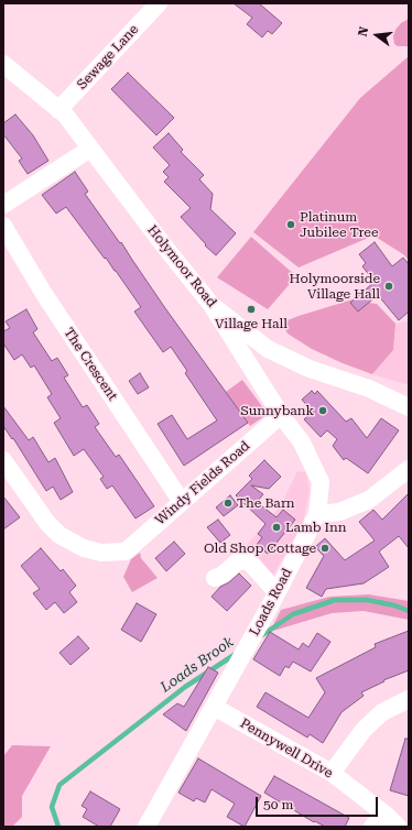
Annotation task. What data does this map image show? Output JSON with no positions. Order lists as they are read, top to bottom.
{
  "streets": {
    "street": [
      "Sewage Lane",
      "Holymoor Road",
      "The Crescent",
      "Windy Fields Road",
      "Loads Road",
      "Pennywell Drive"
    ]
  },
  "crossings": [
    ["Sewage Lane", "Holymoor Road"],
    ["The Crescent", "Windy Fields Road"],
    ["Loads Road", "Pennywell Drive"]
  ],
  "water": ["Loads Brook"],
  "places": [
    "Platinum Jubilee Tree",
    "Holymoorside Village Hall",
    "Village Hall",
    "Sunnybank",
    "The Barn",
    "Lamb Inn",
    "Old Shop Cottage"
  ],
  "scale_bar": "50 m",
  "north": "left"
}
